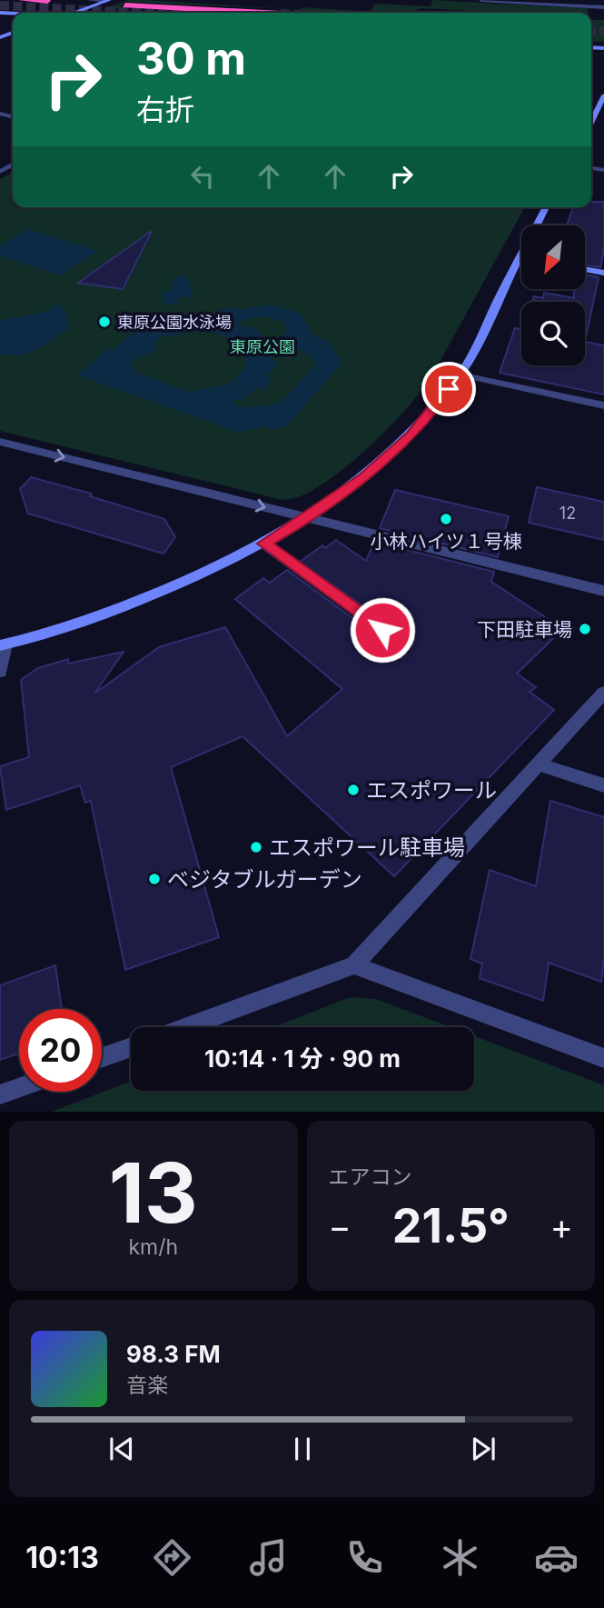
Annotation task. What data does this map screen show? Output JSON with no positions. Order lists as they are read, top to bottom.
{
  "parks": ["東原公園"],
  "places": [
    "東原公園水泳場",
    "小林ハイツ１号棟",
    "下田駐車場",
    "エスポワール",
    "エスポワール駐車場",
    "ベジタブルガーデン"
  ],
  "house_numbers": ["12"],
  "north": "bottom left",
  "page": {
    "turn": ["30 m", "右折"],
    "limit": "20",
    "trip": "10:14 · 1 分 · 90 m",
    "tile": [
      ["13", "km/h"],
      "エアコン"
    ],
    "heat": ["−", "21.5°", "+"],
    "song": ["98.3 FM", "音楽"],
    "tabs": "10:13"
  }
}
